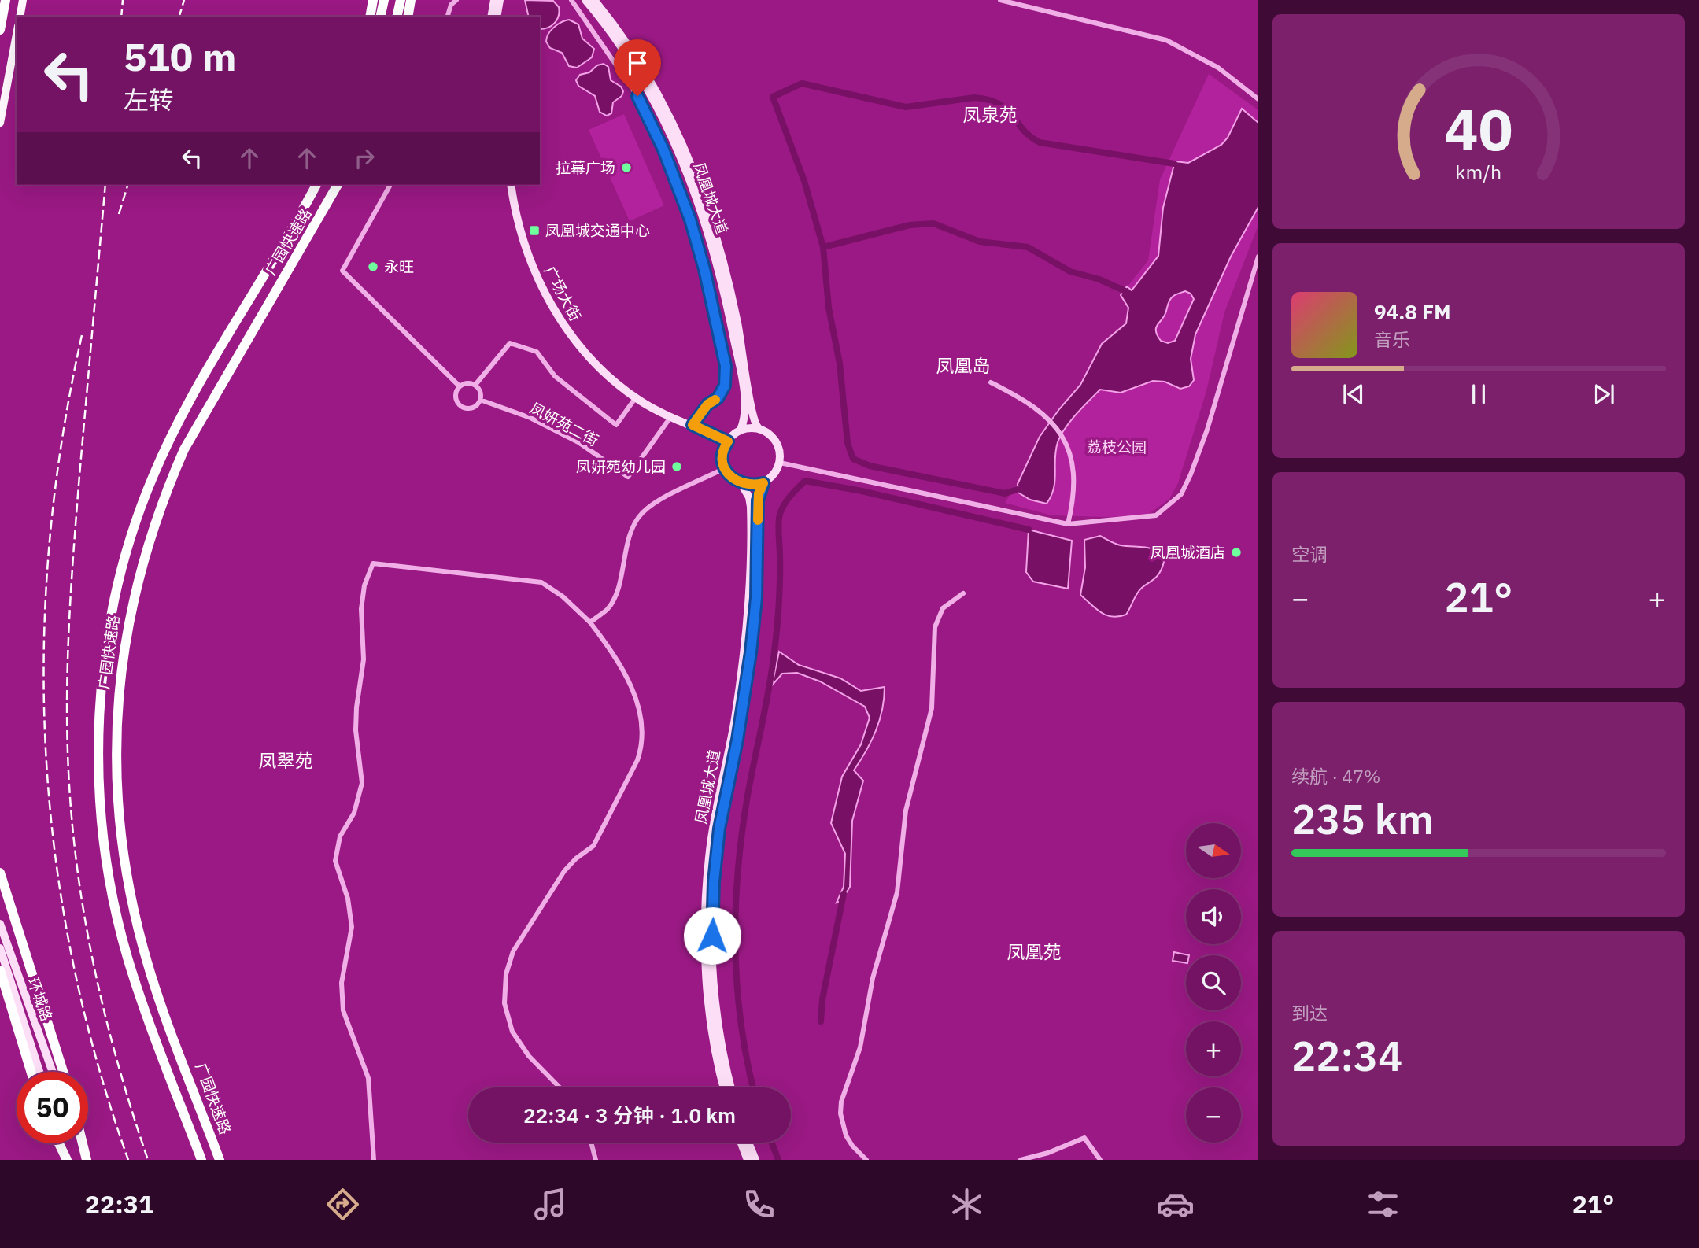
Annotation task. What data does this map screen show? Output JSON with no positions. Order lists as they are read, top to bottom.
{
  "streets": {
    "highway": ["广园快速路"],
    "main road": ["凤凰城大道", "广场大街", "环城路"],
    "street": ["凤妍苑二街"]
  },
  "crossings": [
    ["凤凰城大道", "广场大街"],
    ["广场大街", "凤妍苑二街"]
  ],
  "districts": [
    "凤泉苑",
    "凤凰岛",
    "凤翠苑",
    "凤凰苑"
  ],
  "parks": ["荔枝公园"],
  "places": {
    "other": [
      "拉幕广场",
      "永旺",
      "凤妍苑幼儿园",
      "凤凰城酒店"
    ],
    "transit": ["凤凰城交通中心"]
  },
  "north": "right",
  "page": {
    "turn": ["510 m", "左转"],
    "song": ["94.8 FM", "音乐"],
    "tile": [
      "空调",
      ["续航 · 47%", "235 km"],
      ["到达", "22:34"]
    ],
    "heat": ["−", "21°", "+"],
    "map_buttons": ["+", "−"],
    "limit": "50",
    "trip": "22:34 · 3 分钟 · 1.0 km",
    "tabs": ["22:31", "21°"],
    "gauge": ["40", "km/h"]
  }
}
